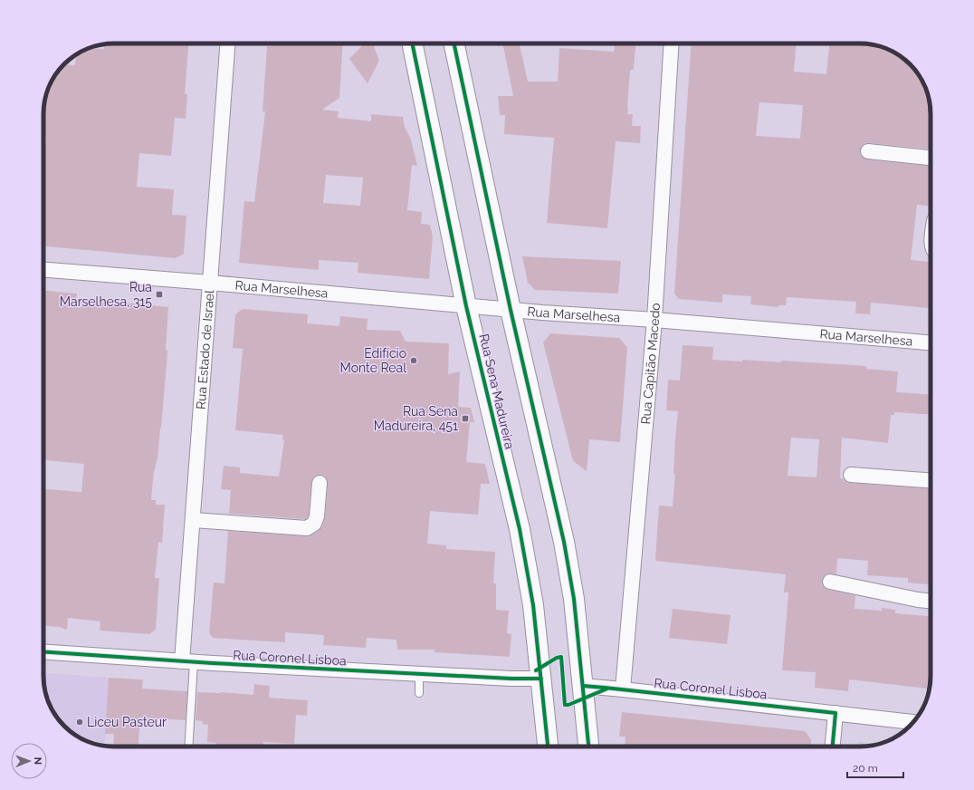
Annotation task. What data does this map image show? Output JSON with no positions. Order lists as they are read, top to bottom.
{
  "streets": {
    "main road": ["Rua Sena Madureira"],
    "street": [
      "Rua Marselhesa",
      "Rua Estado de Israel",
      "Rua Capitão Macedo",
      "Rua Coronel Lisboa"
    ]
  },
  "crossings": [
    ["Rua Marselhesa", "Rua Estado de Israel"],
    ["Rua Marselhesa", "Rua Capitão Macedo"],
    ["Rua Marselhesa", "Rua Sena Madureira"],
    ["Rua Estado de Israel", "Rua Coronel Lisboa"],
    ["Rua Capitão Macedo", "Rua Coronel Lisboa"],
    ["Rua Sena Madureira", "Rua Coronel Lisboa"]
  ],
  "places": {
    "transit": ["Rua Marselhesa, 315", "Rua Sena Madureira, 451"],
    "other": ["Edifício Monte Real", "Liceu Pasteur"]
  },
  "scale_bar": "20 m",
  "north": "right"
}
